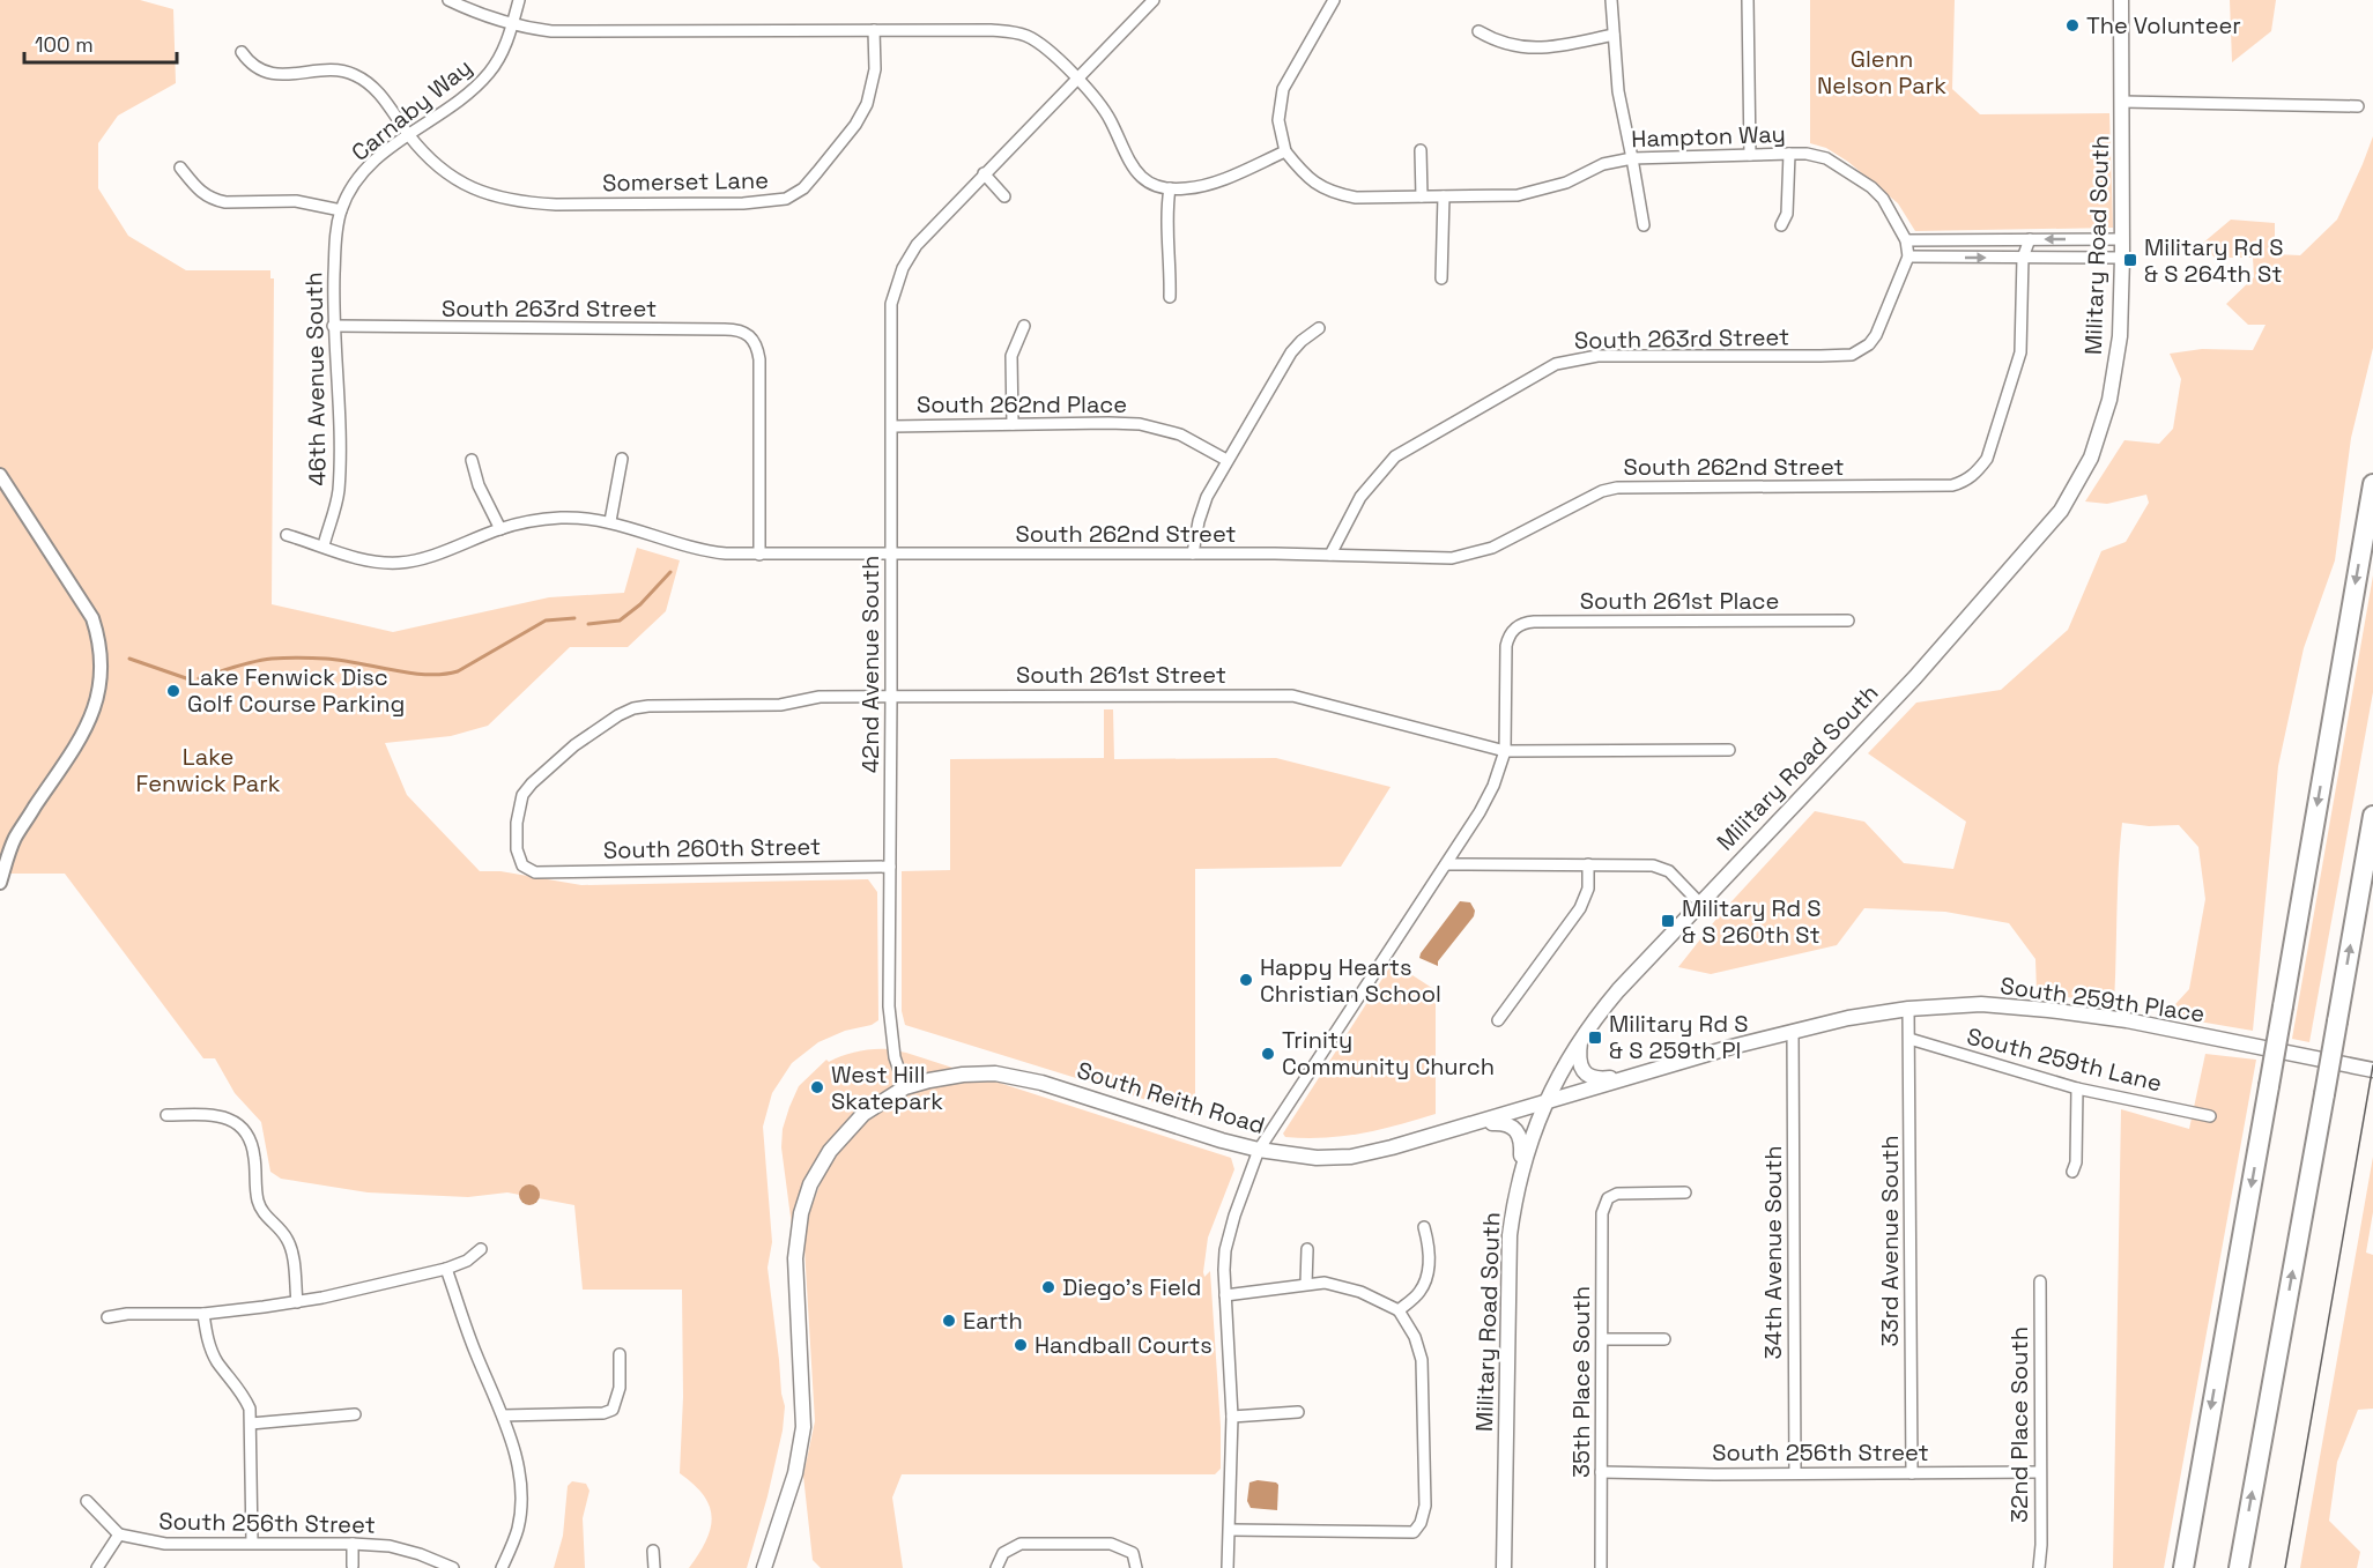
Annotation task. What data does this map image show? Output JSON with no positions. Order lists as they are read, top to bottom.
{
  "streets": {
    "main road": ["Military Road South", "South 259th Place", "South Reith Road"],
    "street": [
      "Carnaby Way",
      "Hampton Way",
      "Somerset Lane",
      "South 263rd Street",
      "46th Avenue South",
      "South 262nd Place",
      "South 262nd Street",
      "South 261st Place",
      "42nd Avenue South",
      "South 261st Street",
      "South 260th Street",
      "South 259th Lane",
      "33rd Avenue South",
      "34th Avenue South",
      "35th Place South",
      "32nd Place South",
      "South 256th Street"
    ]
  },
  "crossings": [
    ["Carnaby Way", "Somerset Lane"],
    ["Carnaby Way", "46th Avenue South"],
    ["Hampton Way", "South 263rd Street"],
    ["Military Road South", "South 259th Place"],
    ["Military Road South", "South Reith Road"],
    ["South 263rd Street", "46th Avenue South"],
    ["South 263rd Street", "South 262nd Street"],
    ["46th Avenue South", "South 262nd Street"],
    ["South 262nd Place", "42nd Avenue South"],
    ["South 262nd Street", "42nd Avenue South"],
    ["South 261st Place", "South 261st Street"],
    ["42nd Avenue South", "South 261st Street"],
    ["42nd Avenue South", "South 260th Street"],
    ["42nd Avenue South", "South Reith Road"],
    ["South 261st Street", "South 260th Street"],
    ["South 259th Place", "South Reith Road"],
    ["South 259th Place", "33rd Avenue South"],
    ["South 259th Place", "34th Avenue South"],
    ["South 259th Lane", "33rd Avenue South"],
    ["33rd Avenue South", "South 256th Street"],
    ["34th Avenue South", "South 256th Street"],
    ["35th Place South", "South 256th Street"],
    ["32nd Place South", "South 256th Street"]
  ],
  "parks": ["Glenn Nelson Park", "Lake Fenwick Park"],
  "places": {
    "other": [
      "The Volunteer",
      "Lake Fenwick Disc Golf Course Parking",
      "Happy Hearts Christian School",
      "Trinity Community Church",
      "West Hill Skatepark",
      "Diego's Field",
      "Earth",
      "Handball Courts"
    ],
    "transit": ["Military Rd S & S 264th St", "Military Rd S & S 260th St", "Military Rd S & S 259th Pl"]
  },
  "scale_bar": "100 m"
}
